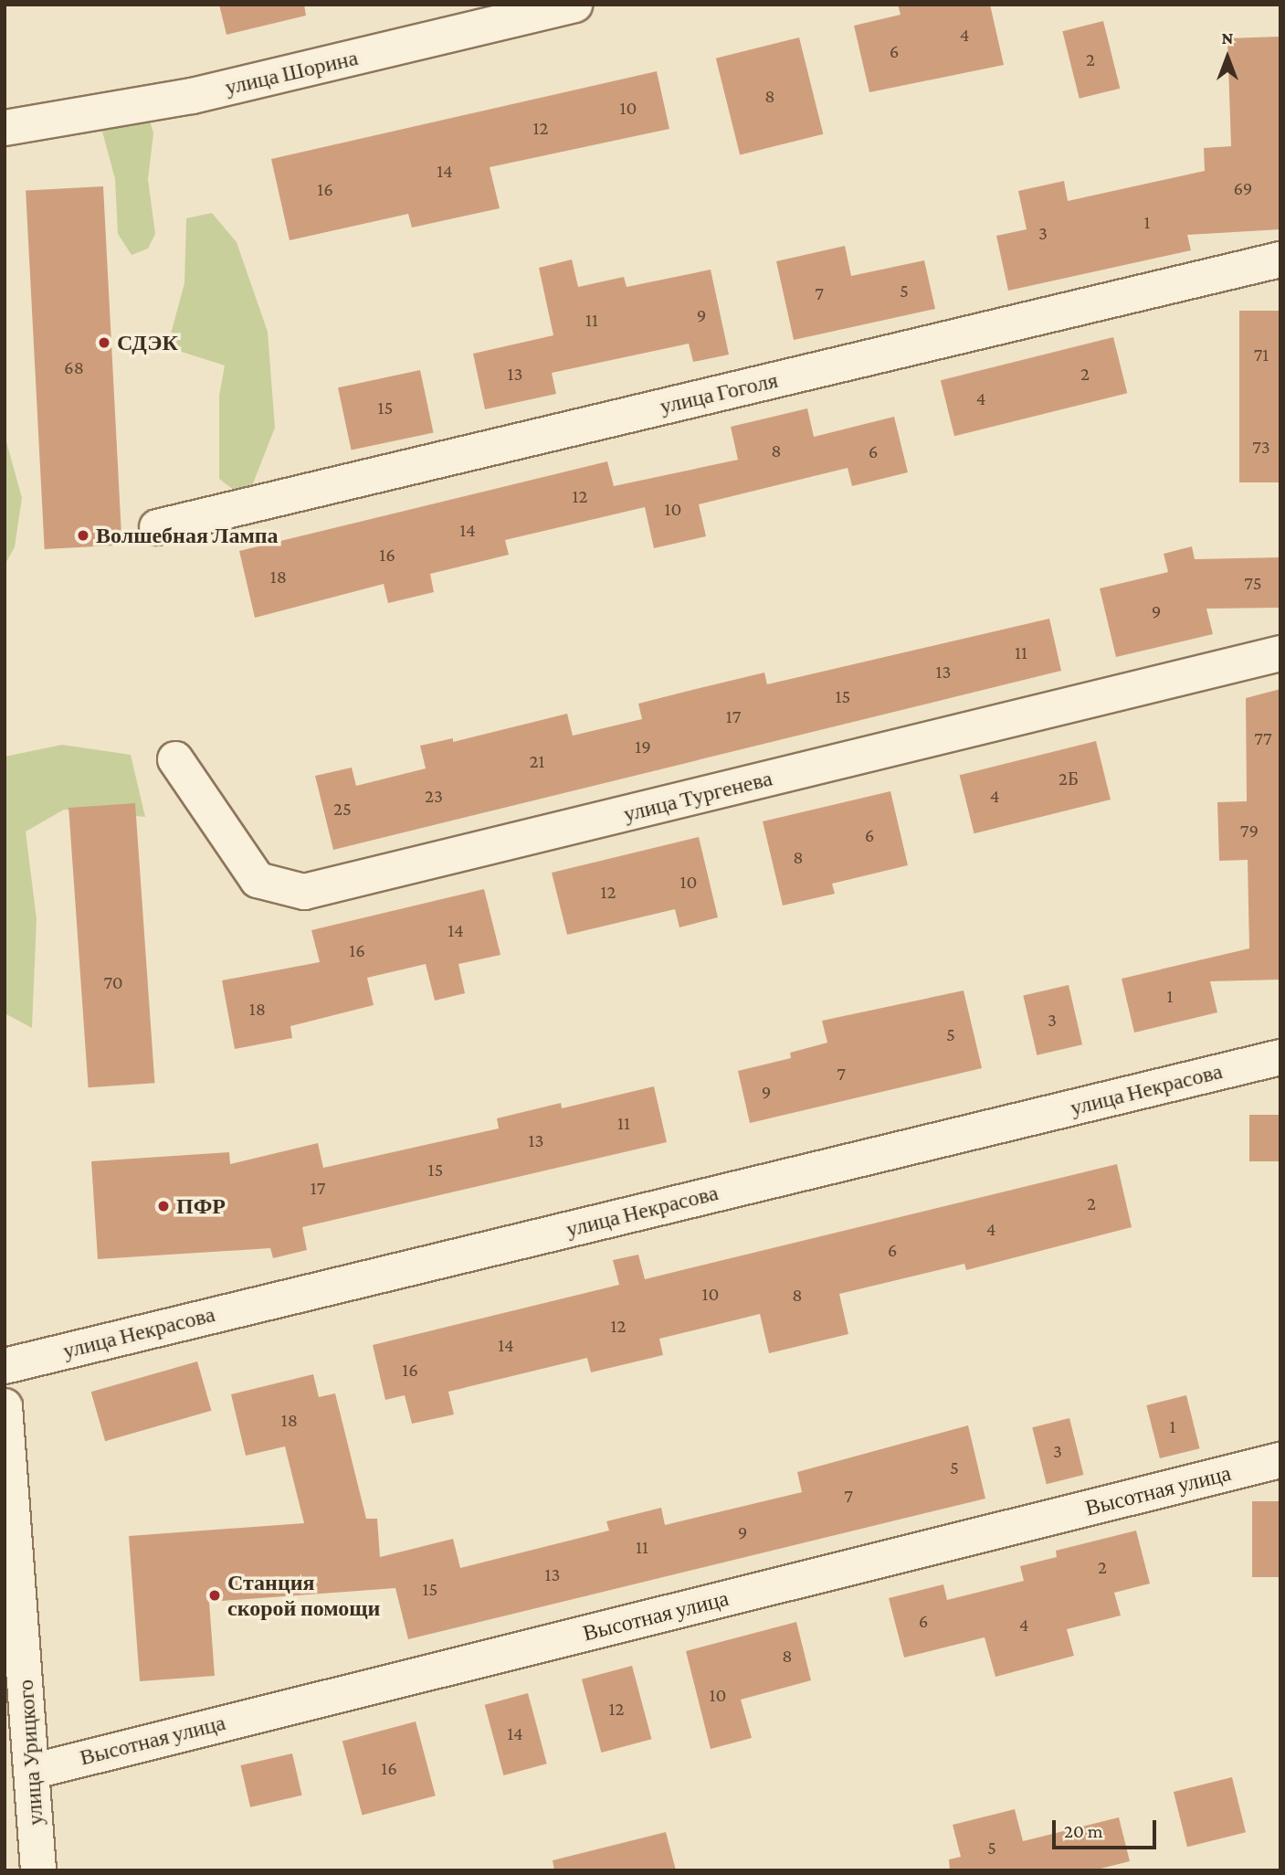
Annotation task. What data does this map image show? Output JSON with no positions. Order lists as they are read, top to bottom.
{
  "streets": {
    "street": [
      "улица Шорина",
      "улица Гоголя",
      "улица Тургенева",
      "улица Некрасова",
      "Высотная улица",
      "улица Урицкого"
    ]
  },
  "crossings": [
    ["Высотная улица", "улица Урицкого"]
  ],
  "places": [
    "СДЭК",
    "Волшебная Лампа",
    "ПФР",
    "Станция скорой помощи"
  ],
  "house_numbers": [
    "4",
    "6",
    "2",
    "8",
    "10",
    "12",
    "14",
    "69",
    "16",
    "1",
    "3",
    "5",
    "7",
    "9",
    "11",
    "71",
    "68",
    "13",
    "2",
    "4",
    "15",
    "73",
    "8",
    "6",
    "12",
    "10",
    "14",
    "16",
    "18",
    "75",
    "9",
    "11",
    "13",
    "15",
    "17",
    "77",
    "19",
    "21",
    "2Б",
    "23",
    "4",
    "25",
    "79",
    "6",
    "8",
    "10",
    "12",
    "14",
    "16",
    "70",
    "1",
    "18",
    "3",
    "5",
    "7",
    "9",
    "11",
    "13",
    "15",
    "17",
    "2",
    "4",
    "6",
    "10",
    "8",
    "12",
    "14",
    "16",
    "18",
    "1",
    "3",
    "5",
    "7",
    "9",
    "11",
    "2",
    "13",
    "15",
    "6",
    "4",
    "8",
    "10",
    "12",
    "14",
    "16",
    "5"
  ],
  "scale_bar": "20 m",
  "north": "top"
}
